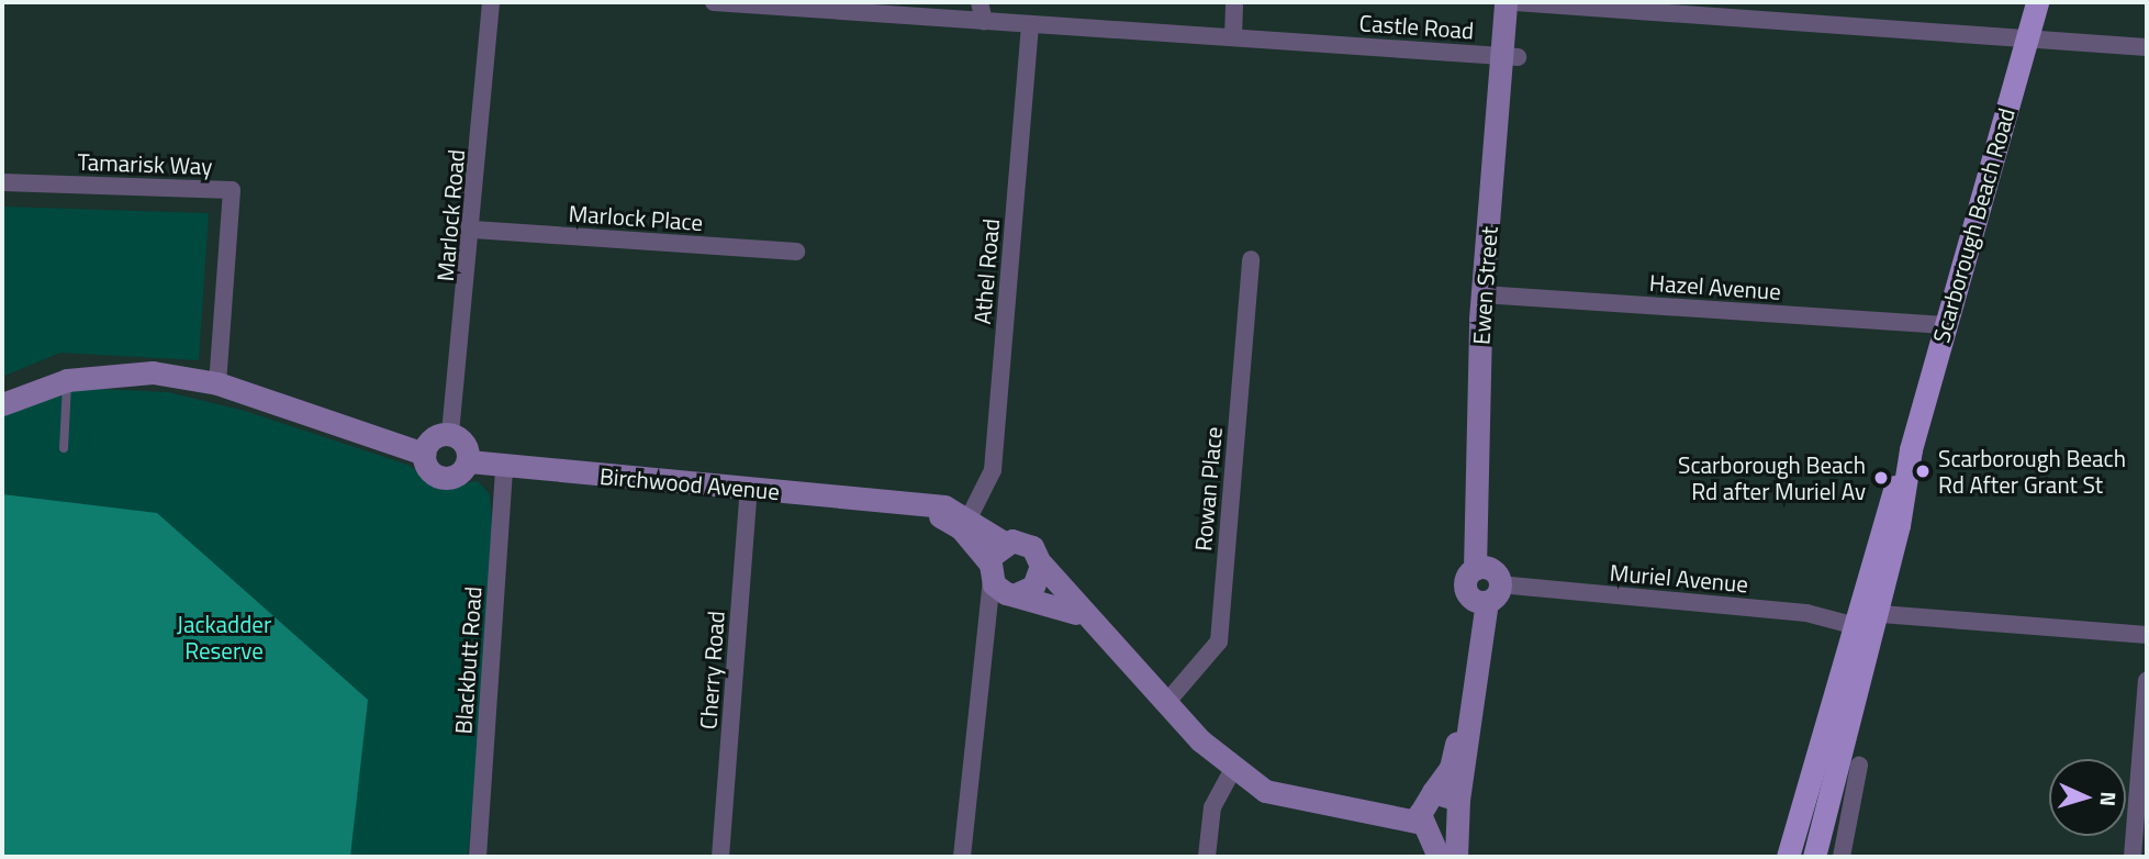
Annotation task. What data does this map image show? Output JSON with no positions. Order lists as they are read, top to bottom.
{
  "streets": {
    "main road": ["Scarborough Beach Road"],
    "street": [
      "Castle Road",
      "Tamarisk Way",
      "Marlock Road",
      "Marlock Place",
      "Athel Road",
      "Ewen Street",
      "Hazel Avenue",
      "Birchwood Avenue",
      "Rowan Place",
      "Muriel Avenue",
      "Blackbutt Road",
      "Cherry Road"
    ]
  },
  "crossings": [
    ["Castle Road", "Athel Road"],
    ["Castle Road", "Ewen Street"],
    ["Marlock Road", "Marlock Place"],
    ["Marlock Road", "Birchwood Avenue"],
    ["Scarborough Beach Road", "Hazel Avenue"],
    ["Scarborough Beach Road", "Muriel Avenue"],
    ["Athel Road", "Birchwood Avenue"],
    ["Ewen Street", "Hazel Avenue"],
    ["Ewen Street", "Birchwood Avenue"],
    ["Ewen Street", "Muriel Avenue"],
    ["Birchwood Avenue", "Rowan Place"],
    ["Birchwood Avenue", "Blackbutt Road"],
    ["Birchwood Avenue", "Cherry Road"]
  ],
  "parks": ["Jackadder Reserve"],
  "places": ["Scarborough Beach Rd After Grant St", "Scarborough Beach Rd after Muriel Av"],
  "north": "right"
}
